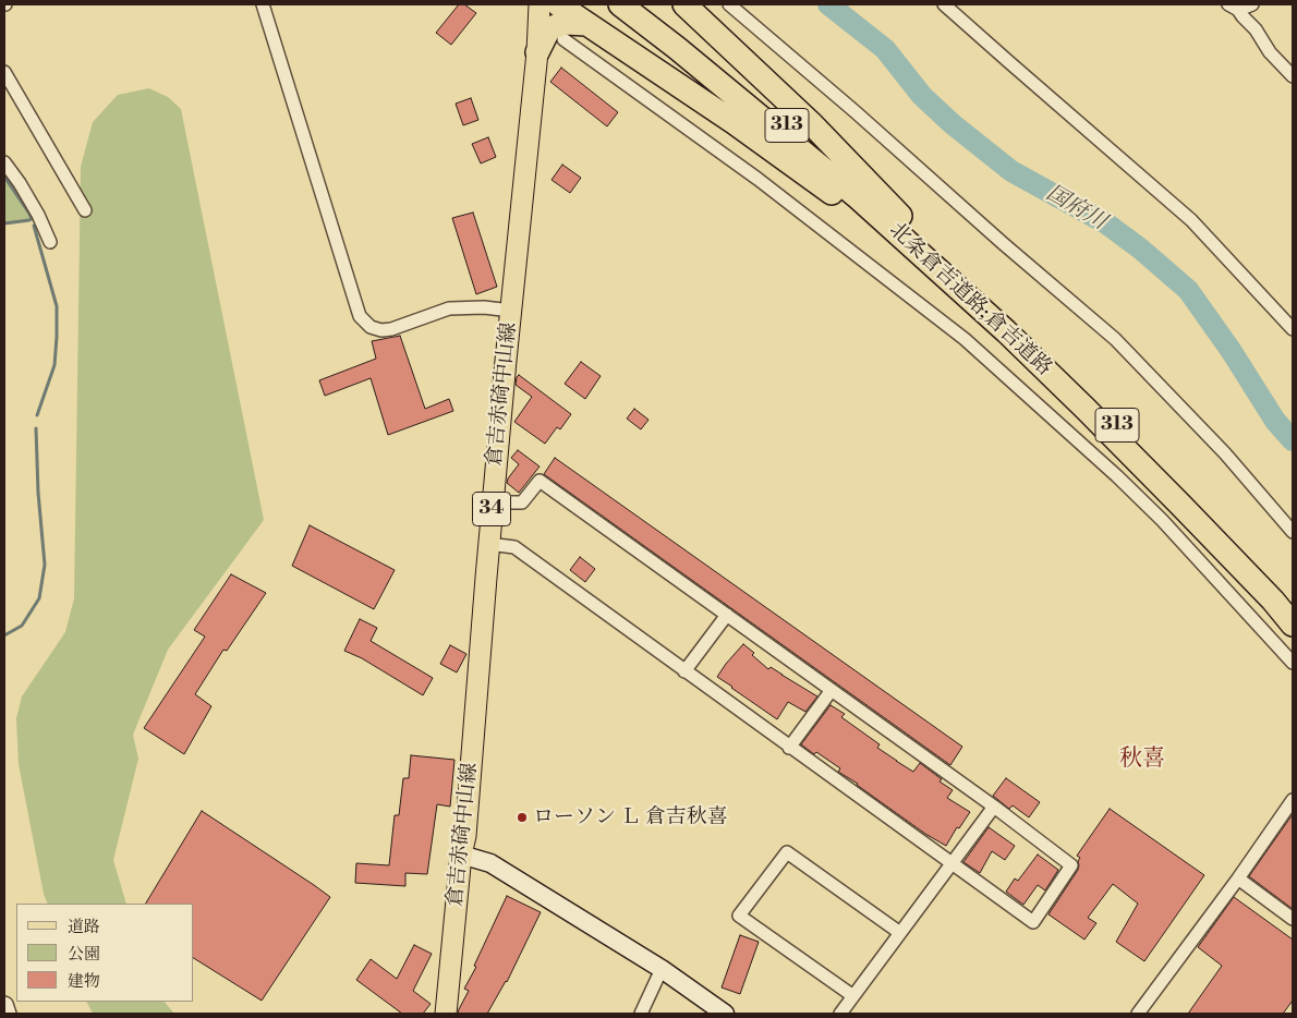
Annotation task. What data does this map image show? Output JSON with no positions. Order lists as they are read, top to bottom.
{
  "streets": {
    "highway": ["313", "北条倉吉道路;倉吉道路"],
    "main road": ["倉吉赤碕中山線", "34"]
  },
  "districts": ["秋喜"],
  "water": ["国府川"],
  "places": ["ローソン Ｌ 倉吉秋喜"],
  "legend": ["道路", "公園", "建物"]
}
